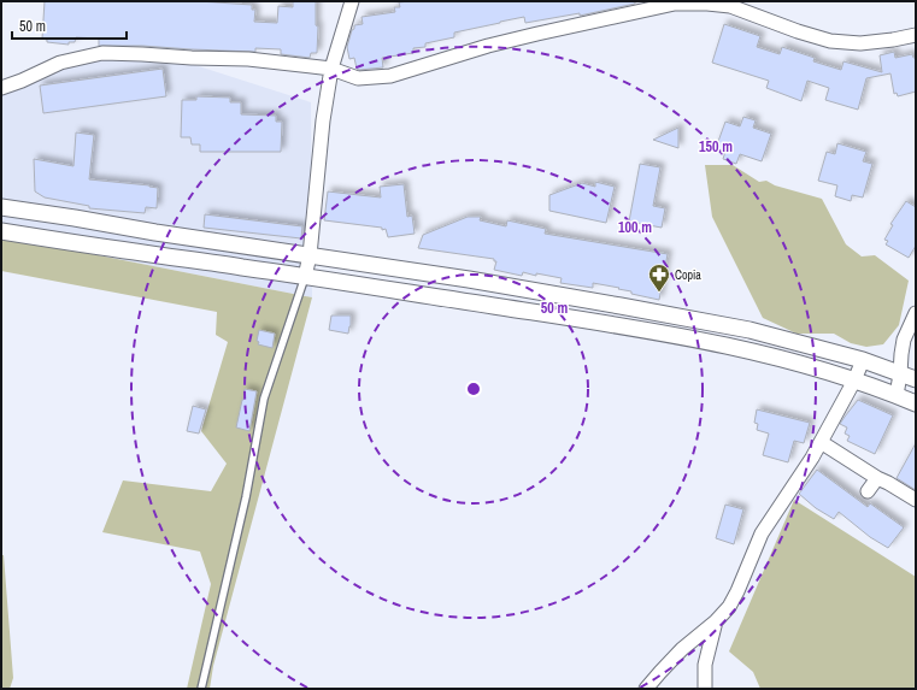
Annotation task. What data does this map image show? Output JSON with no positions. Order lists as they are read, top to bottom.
{
  "places": {
    "pharmacy": ["Copia"]
  },
  "scale_bar": "50 m",
  "rings": ["150 m", "100 m", "50 m"]
}
